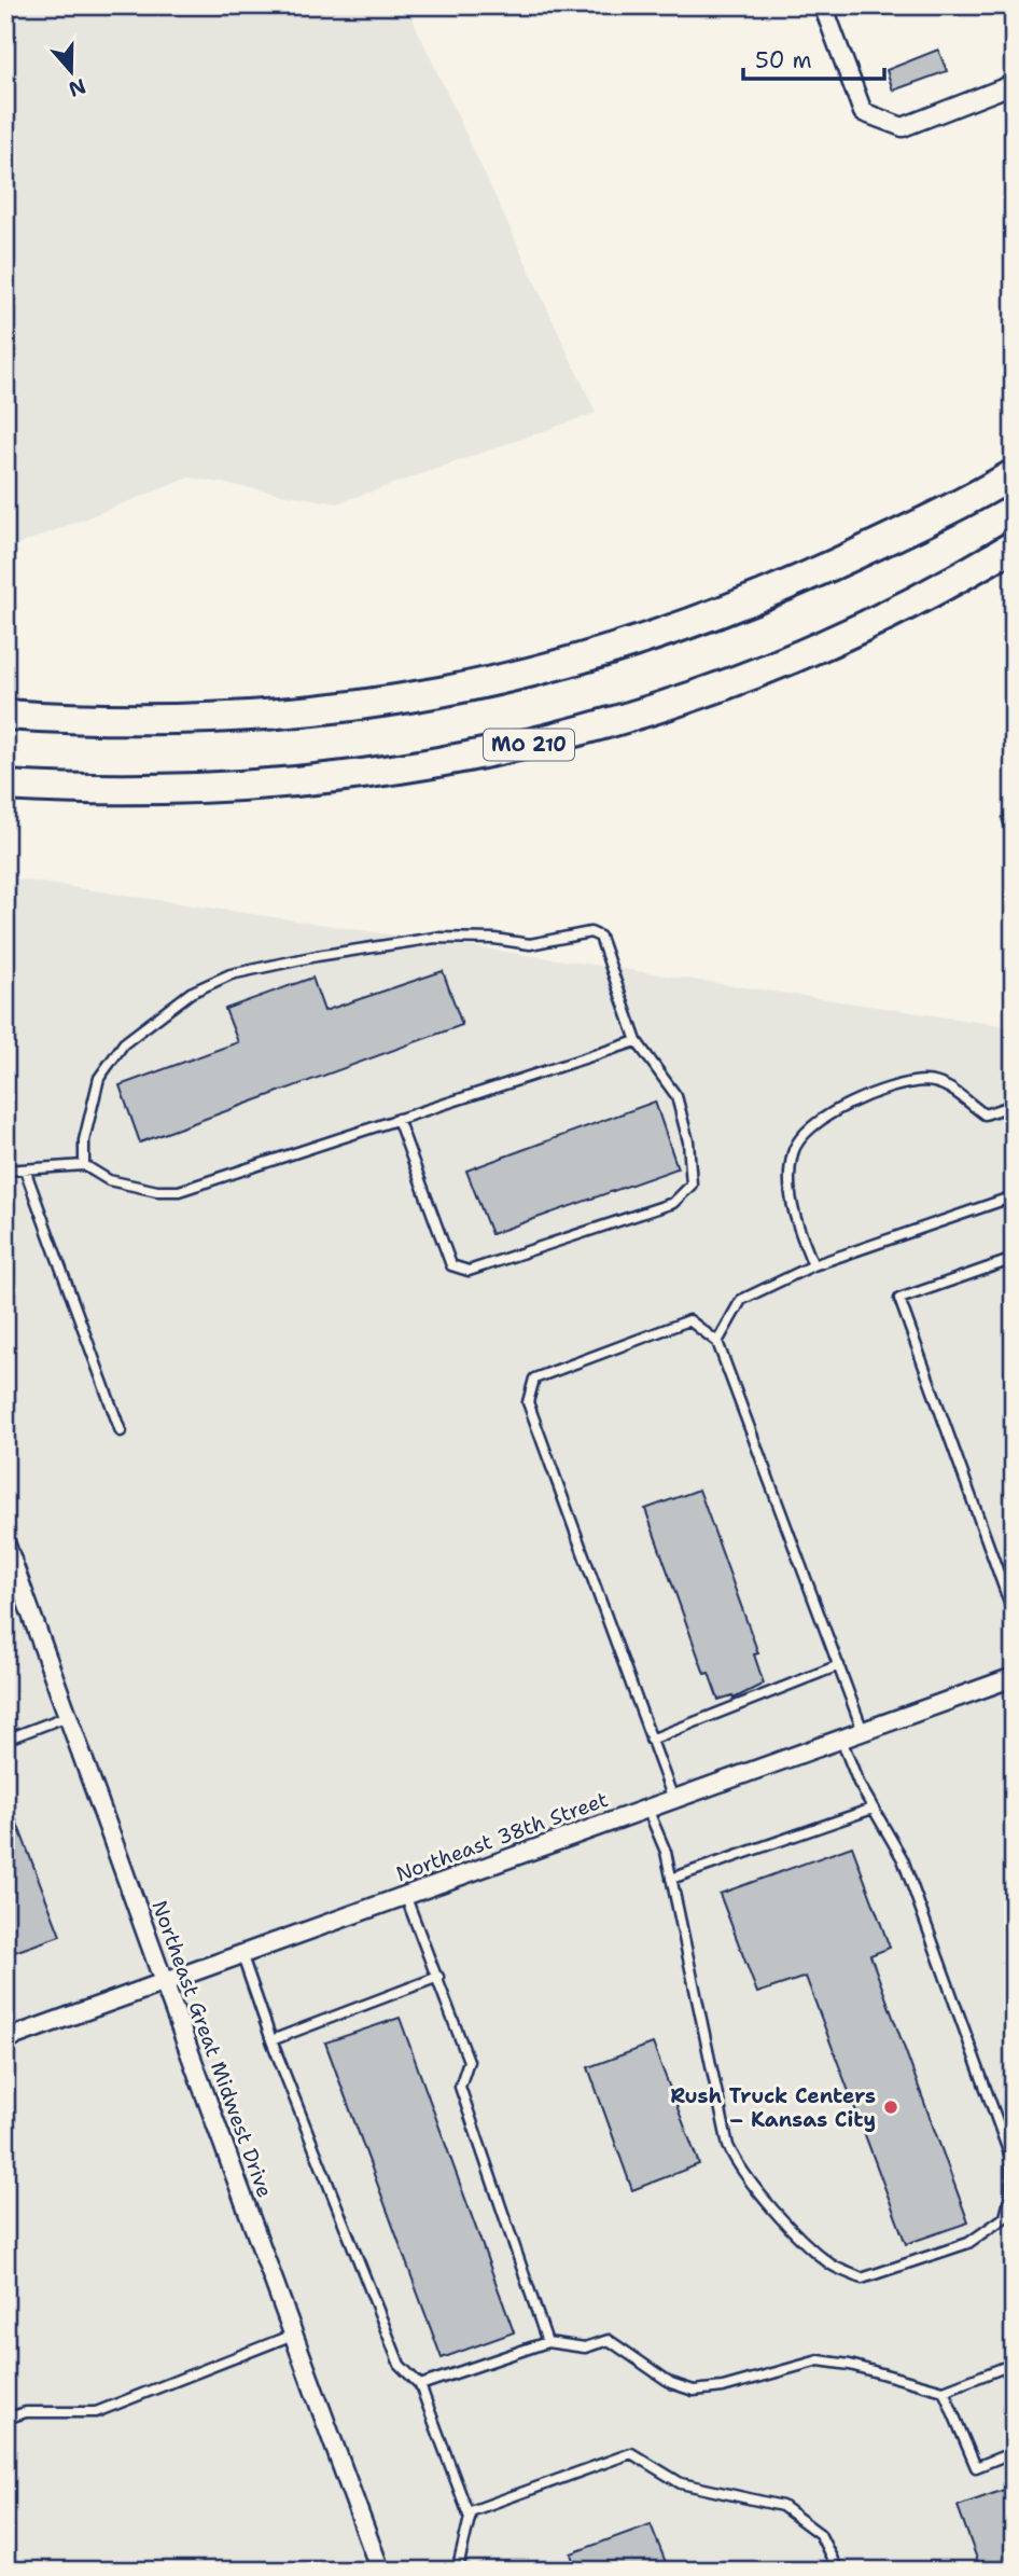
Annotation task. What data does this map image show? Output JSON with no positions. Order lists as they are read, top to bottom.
{
  "streets": {
    "highway": ["MO 210"],
    "street": ["Northeast 38th Street", "Northeast Great Midwest Drive"]
  },
  "crossings": [
    ["Northeast 38th Street", "Northeast Great Midwest Drive"]
  ],
  "places": ["Rush Truck Centers – Kansas City"],
  "scale_bar": "50 m",
  "north": "bottom"
}
